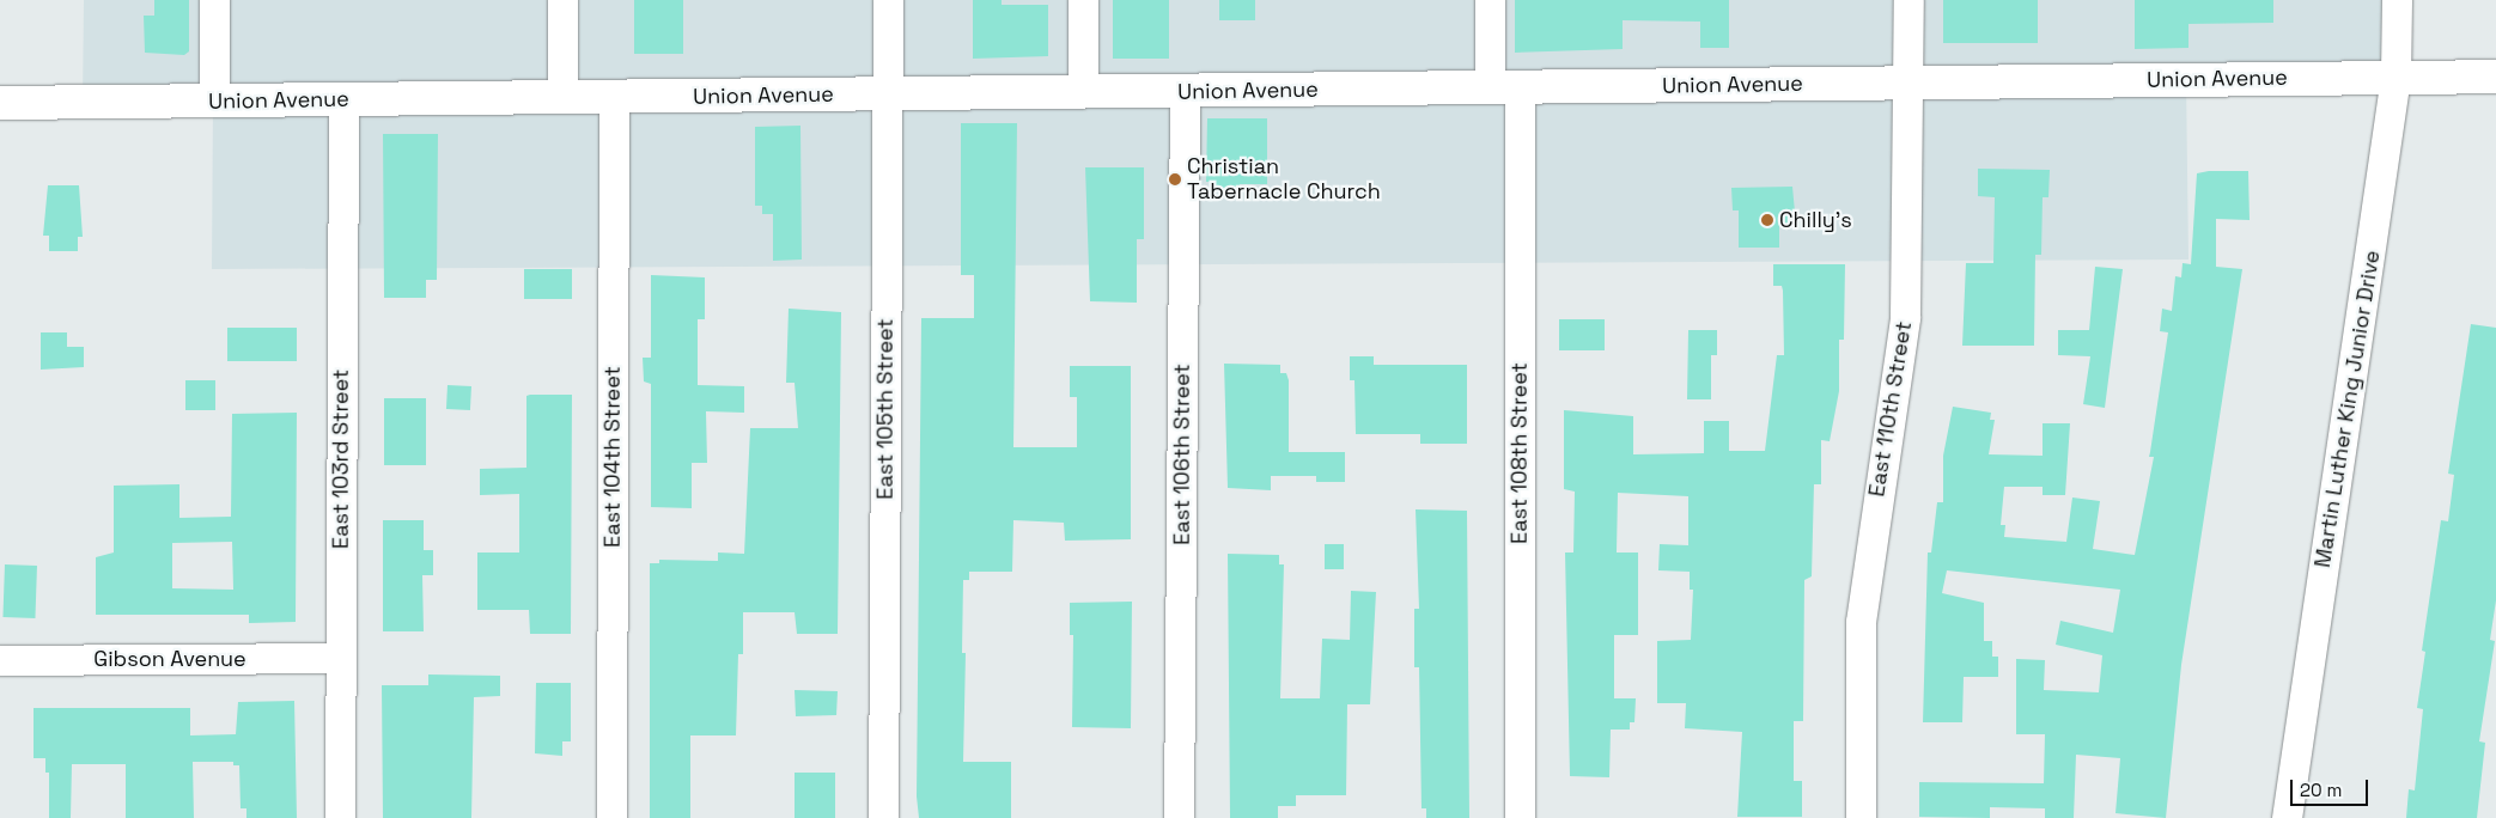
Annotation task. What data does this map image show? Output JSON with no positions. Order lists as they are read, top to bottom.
{
  "streets": {
    "main road": ["Union Avenue"],
    "street": [
      "East 105th Street",
      "East 110th Street",
      "Martin Luther King Junior Drive",
      "East 108th Street",
      "East 106th Street",
      "East 104th Street",
      "East 103rd Street",
      "Gibson Avenue"
    ]
  },
  "crossings": [
    ["Union Avenue", "East 105th Street"],
    ["Union Avenue", "East 110th Street"],
    ["Union Avenue", "Martin Luther King Junior Drive"],
    ["Union Avenue", "East 108th Street"],
    ["Union Avenue", "East 106th Street"],
    ["Union Avenue", "East 104th Street"],
    ["Union Avenue", "East 103rd Street"],
    ["East 103rd Street", "Gibson Avenue"]
  ],
  "places": ["Christian Tabernacle Church", "Chilly's"],
  "scale_bar": "20 m"
}
